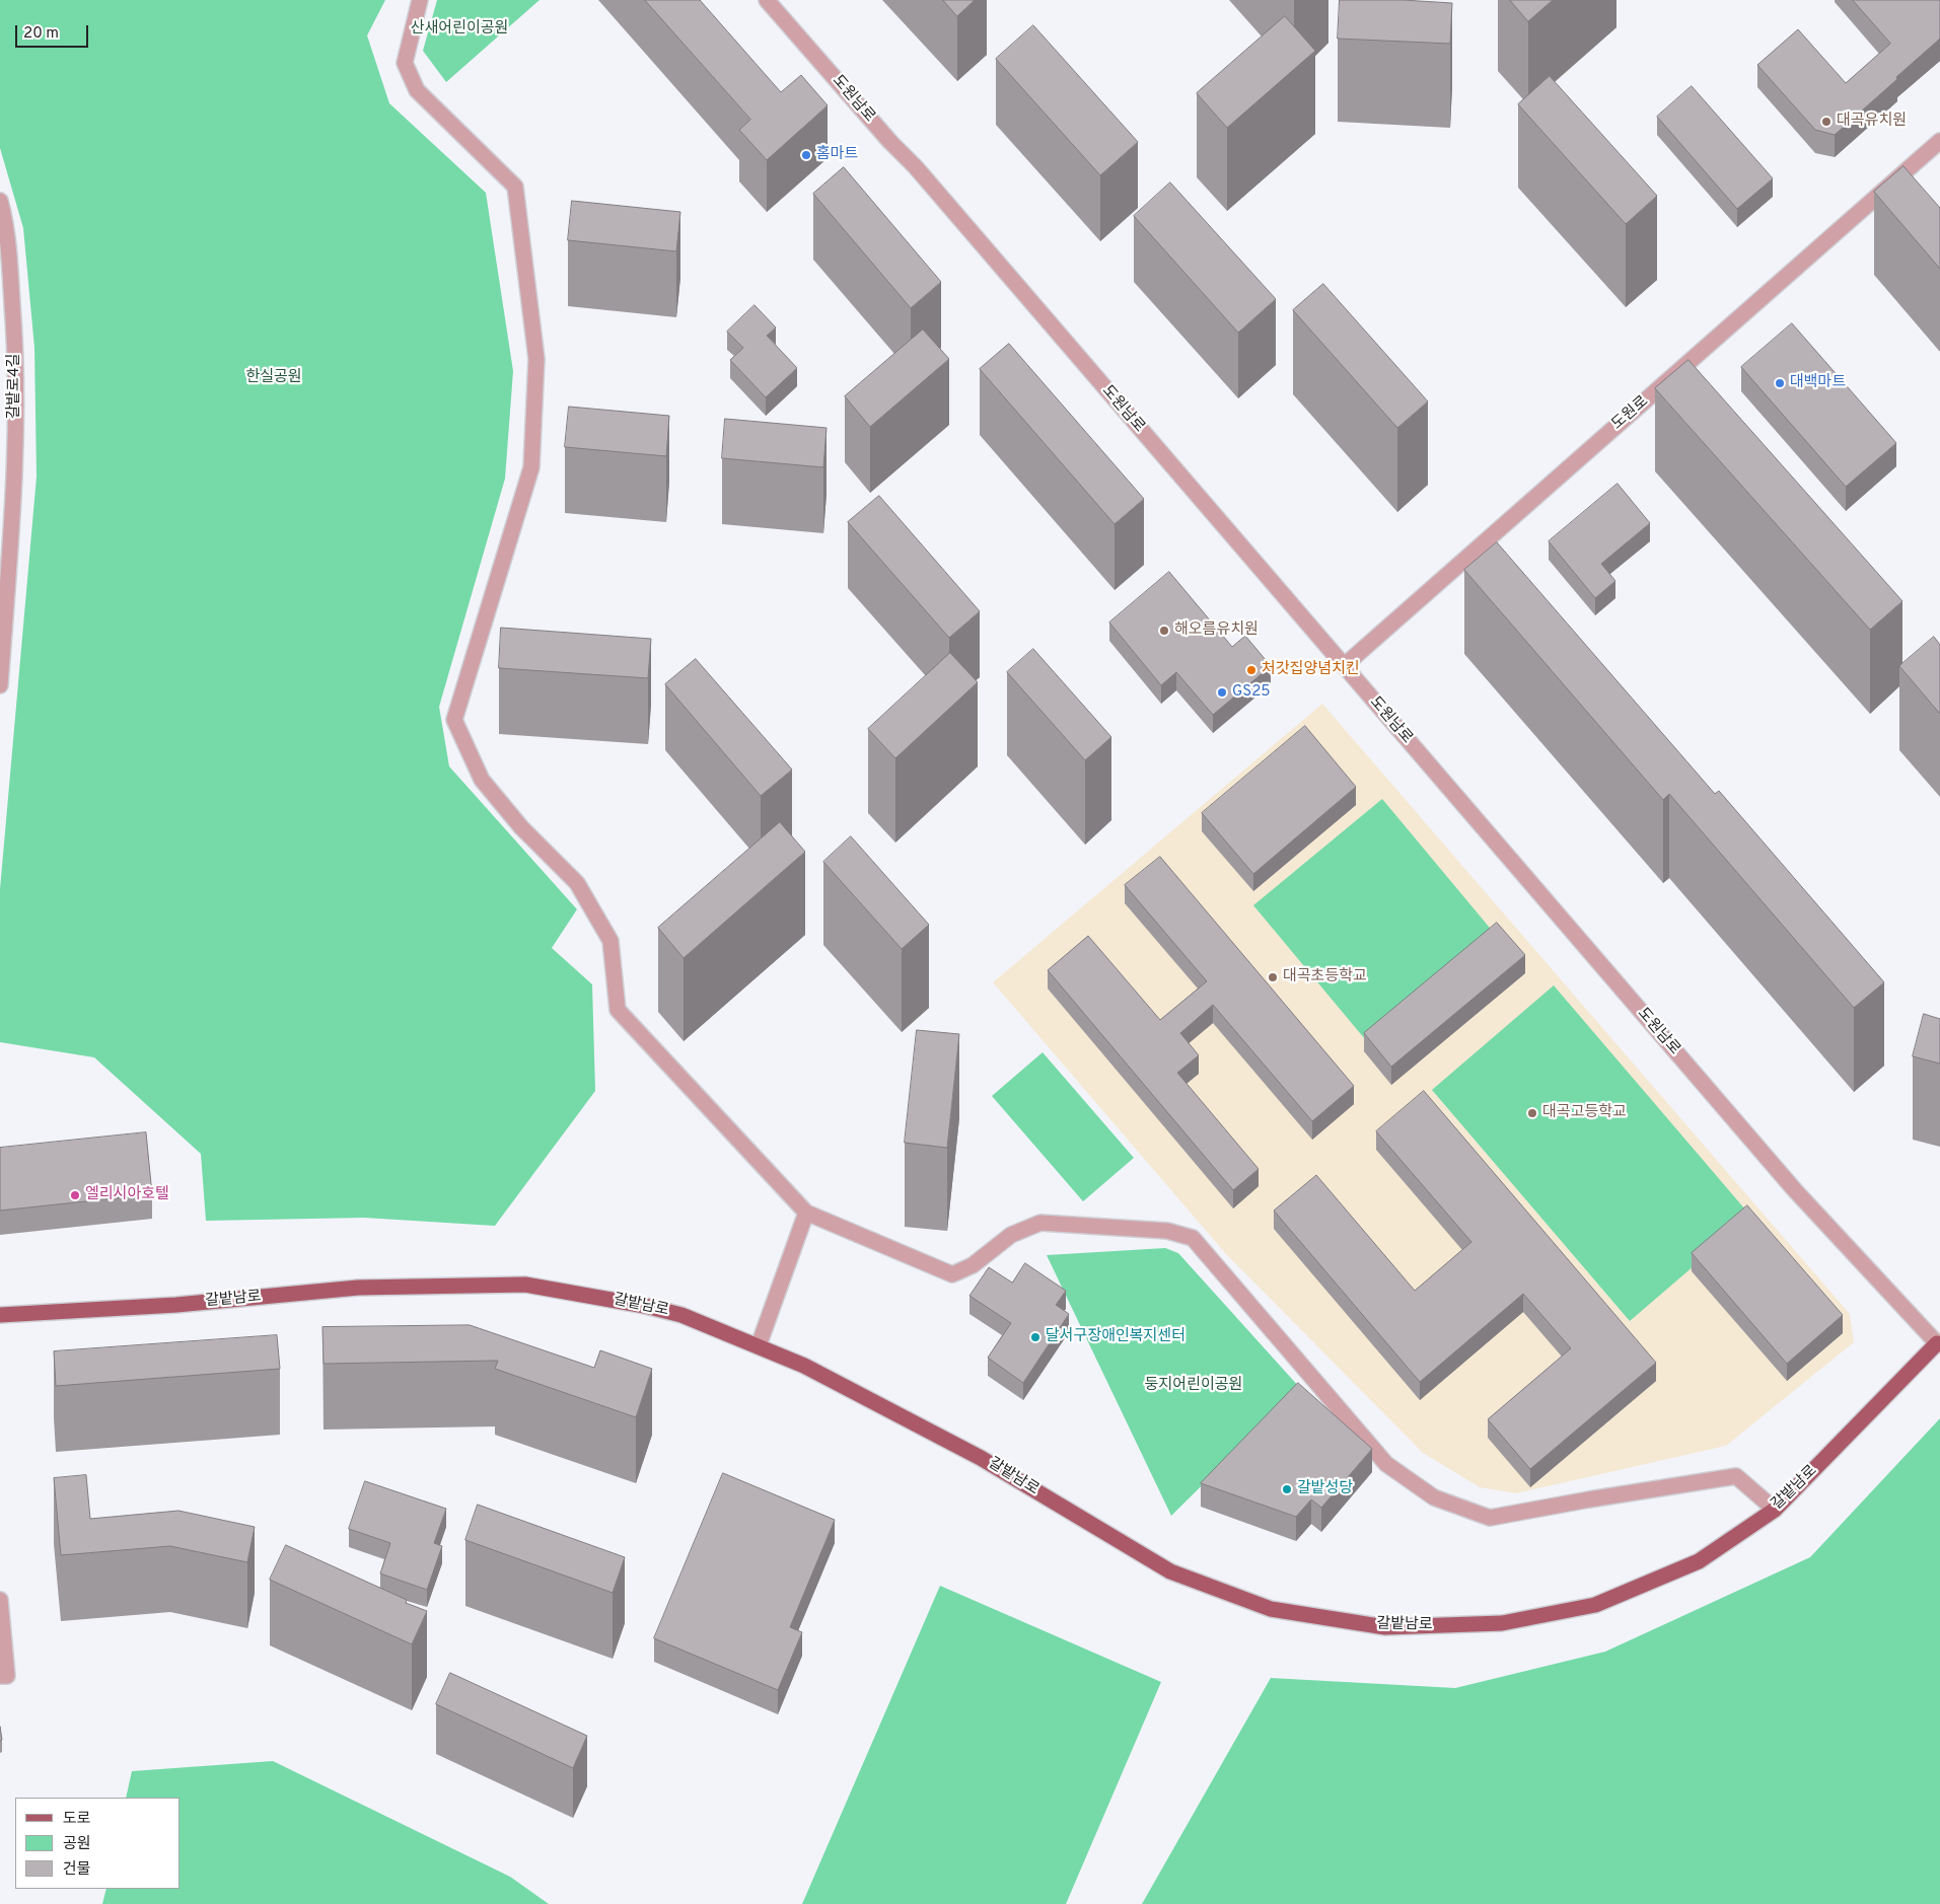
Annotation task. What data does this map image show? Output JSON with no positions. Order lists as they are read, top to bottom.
{
  "streets": {
    "main road": ["갈밭남로"],
    "street": ["도원남로", "갈밭로4길", "도원로"]
  },
  "crossings": [
    ["도원남로", "도원로"],
    ["도원남로", "갈밭남로"]
  ],
  "parks": ["산새어린이공원", "한실공원", "둥지어린이공원"],
  "places": [
    "대곡유치원",
    "홈마트",
    "대백마트",
    "해오름유치원",
    "처갓집양념치킨",
    "GS25",
    "대곡초등학교",
    "대곡고등학교",
    "엘리시아호텔",
    "달서구장애인복지센터",
    "갈밭성당"
  ],
  "legend": ["도로", "공원", "건물"],
  "scale_bar": "20 m"
}
